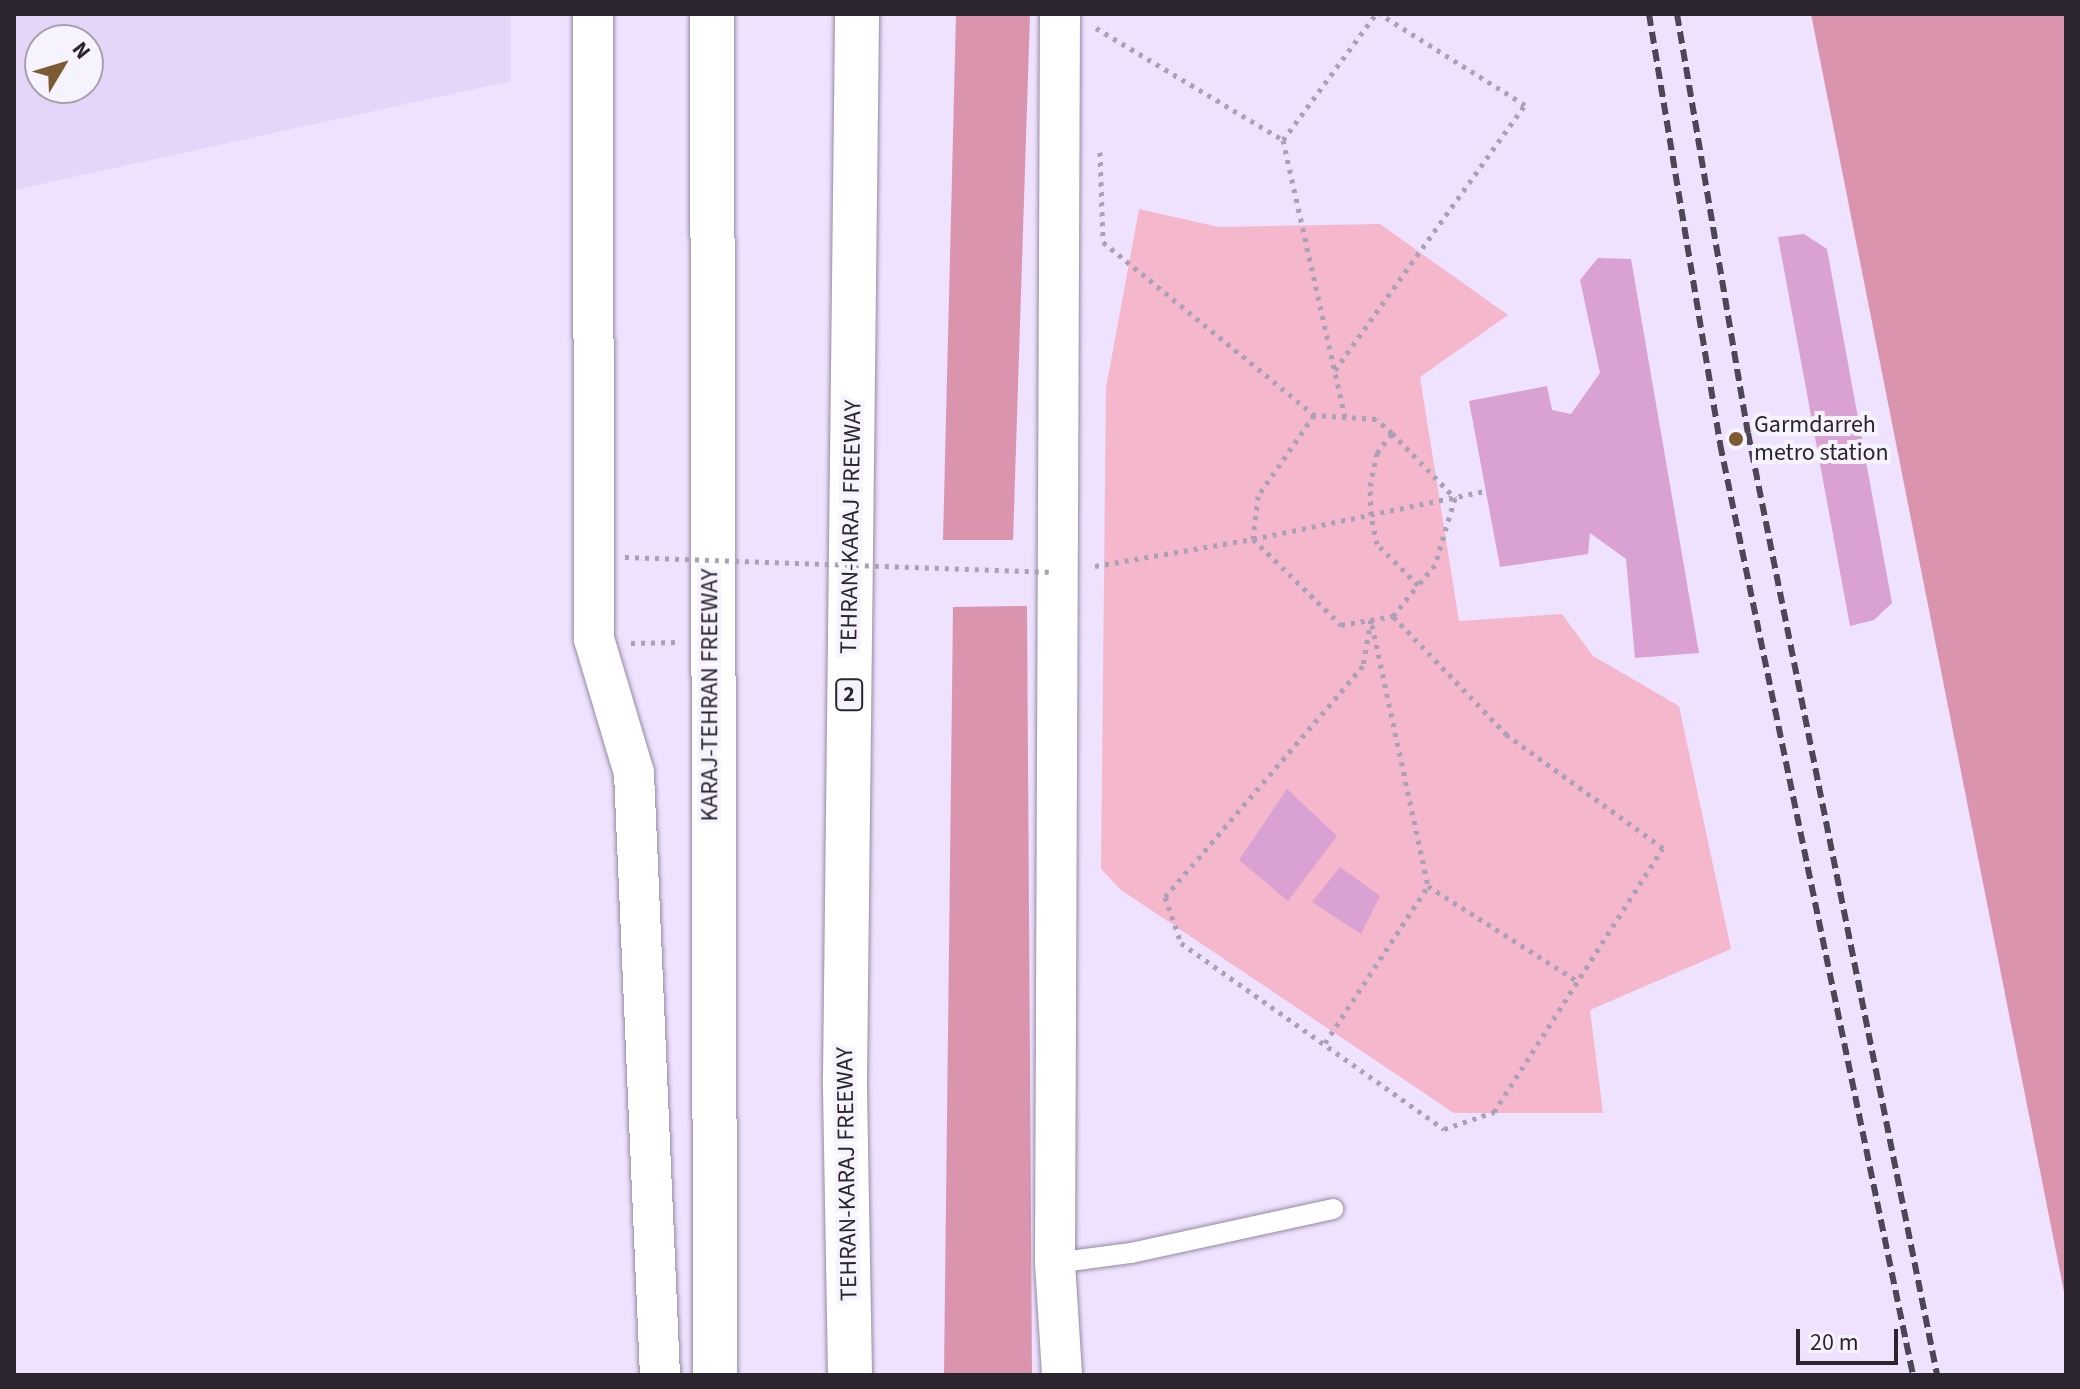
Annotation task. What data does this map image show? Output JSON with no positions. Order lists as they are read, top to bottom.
{
  "streets": {
    "highway": ["TEHRAN-KARAJ FREEWAY", "KARAJ-TEHRAN FREEWAY", "2"]
  },
  "places": ["Garmdarreh metro station"],
  "scale_bar": "20 m",
  "north": "top right"
}
